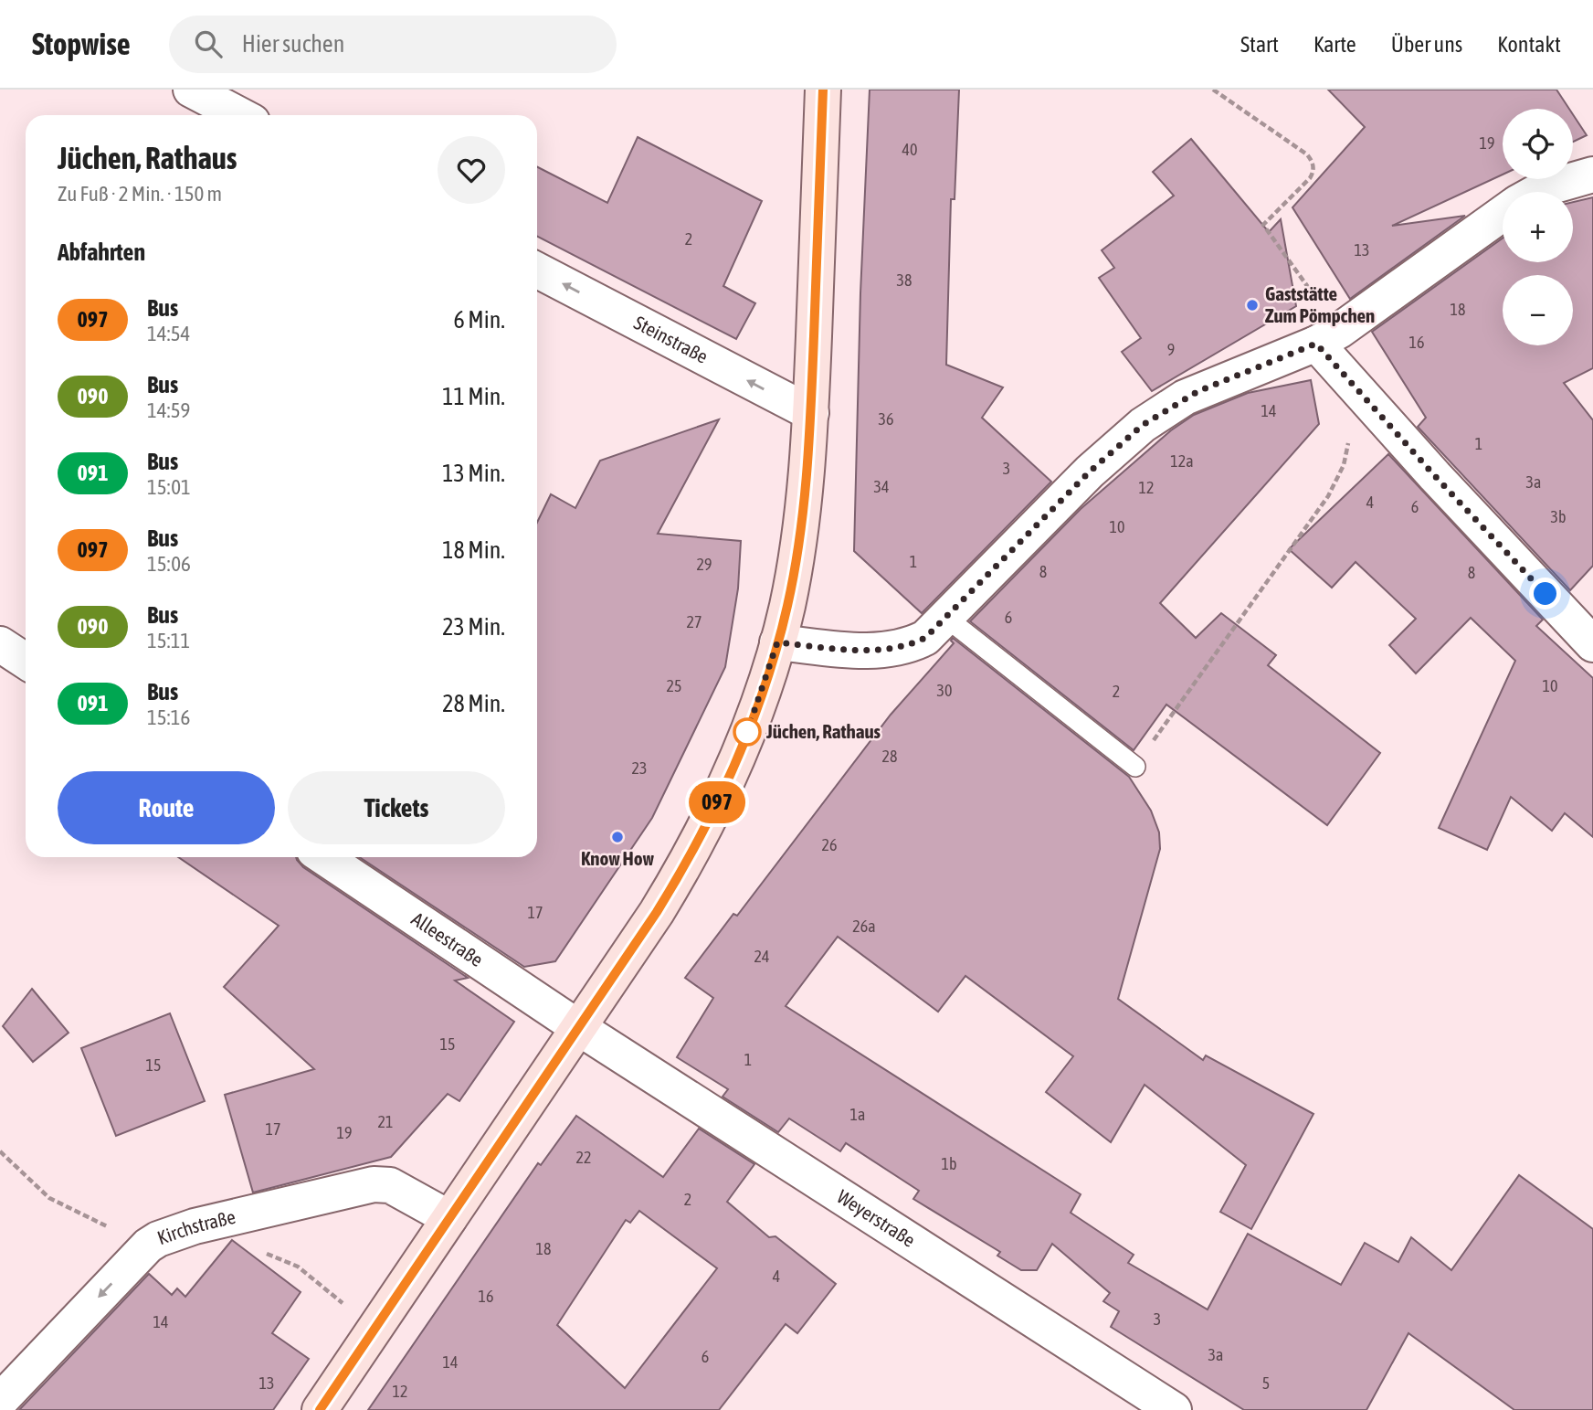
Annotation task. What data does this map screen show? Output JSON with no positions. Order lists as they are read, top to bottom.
{
  "streets": {
    "street": [
      "Steinstraße",
      "Alleestraße",
      "Weyerstraße",
      "Kirchstraße"
    ]
  },
  "crossings": [
    ["Alleestraße", "Weyerstraße"]
  ],
  "one_way": ["Steinstraße", "Kirchstraße"],
  "places": ["Gaststätte Zum Pömpchen", "Jüchen, Rathaus", "Know How"],
  "lines": ["bus line 097"],
  "house_numbers": [
    "19",
    "40",
    "2",
    "13",
    "38",
    "18",
    "16",
    "9",
    "14",
    "36",
    "1",
    "12a",
    "3",
    "3a",
    "34",
    "12",
    "4",
    "6",
    "3b",
    "10",
    "1",
    "29",
    "8",
    "8",
    "6",
    "27",
    "25",
    "10",
    "30",
    "2",
    "28",
    "23",
    "26",
    "17",
    "26a",
    "24",
    "15",
    "1",
    "15",
    "1a",
    "21",
    "17",
    "19",
    "22",
    "1b",
    "2",
    "18",
    "4",
    "16",
    "3",
    "14",
    "3a",
    "6",
    "14",
    "13",
    "5",
    "12"
  ],
  "page": {
    "header": "Stopwise",
    "search": "Hier suchen",
    "nav": [
      "Start",
      "Karte",
      "Über uns",
      "Kontakt"
    ],
    "on_map": "097",
    "map_buttons": ["+", "−"],
    "heading": [
      ["Jüchen, Rathaus", "Zu Fuß · 2 Min. · 150 m"],
      "Abfahrten"
    ],
    "list": [
      {
        "mark": "097",
        "name": "Bus",
        "note": "14:54",
        "value": "6 Min."
      },
      {
        "mark": "090",
        "name": "Bus",
        "note": "14:59",
        "value": "11 Min."
      },
      {
        "mark": "091",
        "name": "Bus",
        "note": "15:01",
        "value": "13 Min."
      },
      {
        "mark": "097",
        "name": "Bus",
        "note": "15:06",
        "value": "18 Min."
      },
      {
        "mark": "090",
        "name": "Bus",
        "note": "15:11",
        "value": "23 Min."
      },
      {
        "mark": "091",
        "name": "Bus",
        "note": "15:16",
        "value": "28 Min."
      }
    ],
    "buttons": ["Route", "Tickets"]
  }
}
